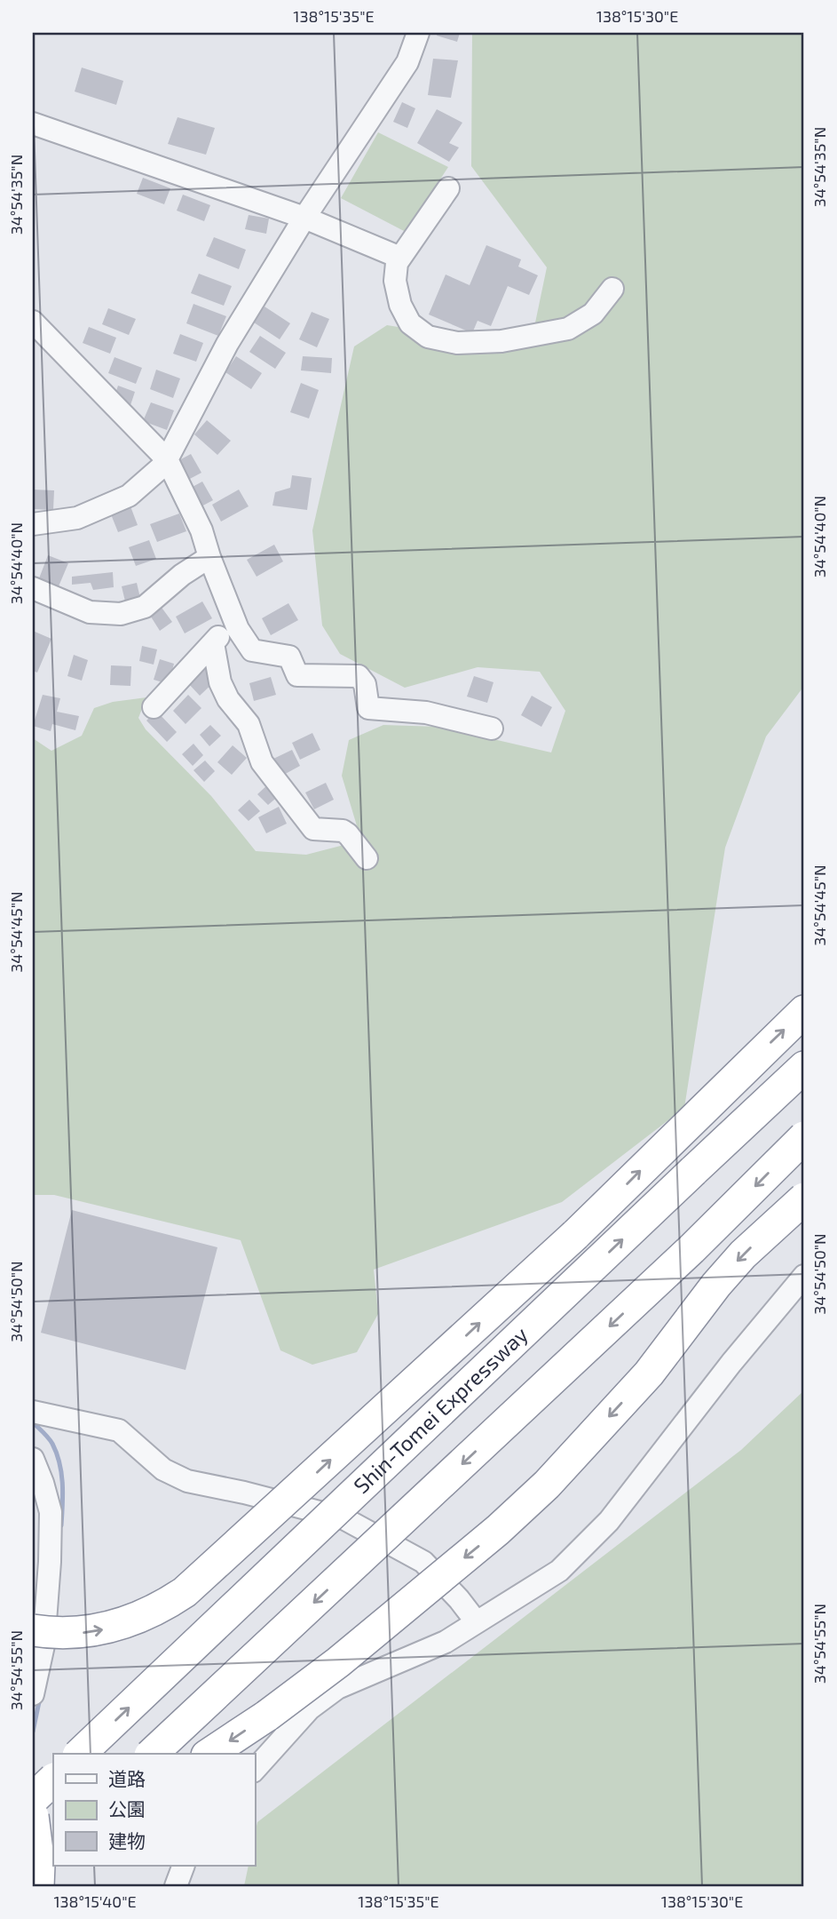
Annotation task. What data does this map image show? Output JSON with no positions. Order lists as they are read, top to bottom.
{
  "streets": {
    "highway": ["Shin-Tomei Expressway"]
  },
  "legend": ["道路", "公園", "建物"],
  "coordinates": [
    "138°15'35\"E",
    "138°15'30\"E",
    "34°54'35\"N",
    "34°54'40\"N",
    "34°54'45\"N",
    "34°54'50\"N",
    "34°54'55\"N",
    "138°15'40\"E"
  ]
}
